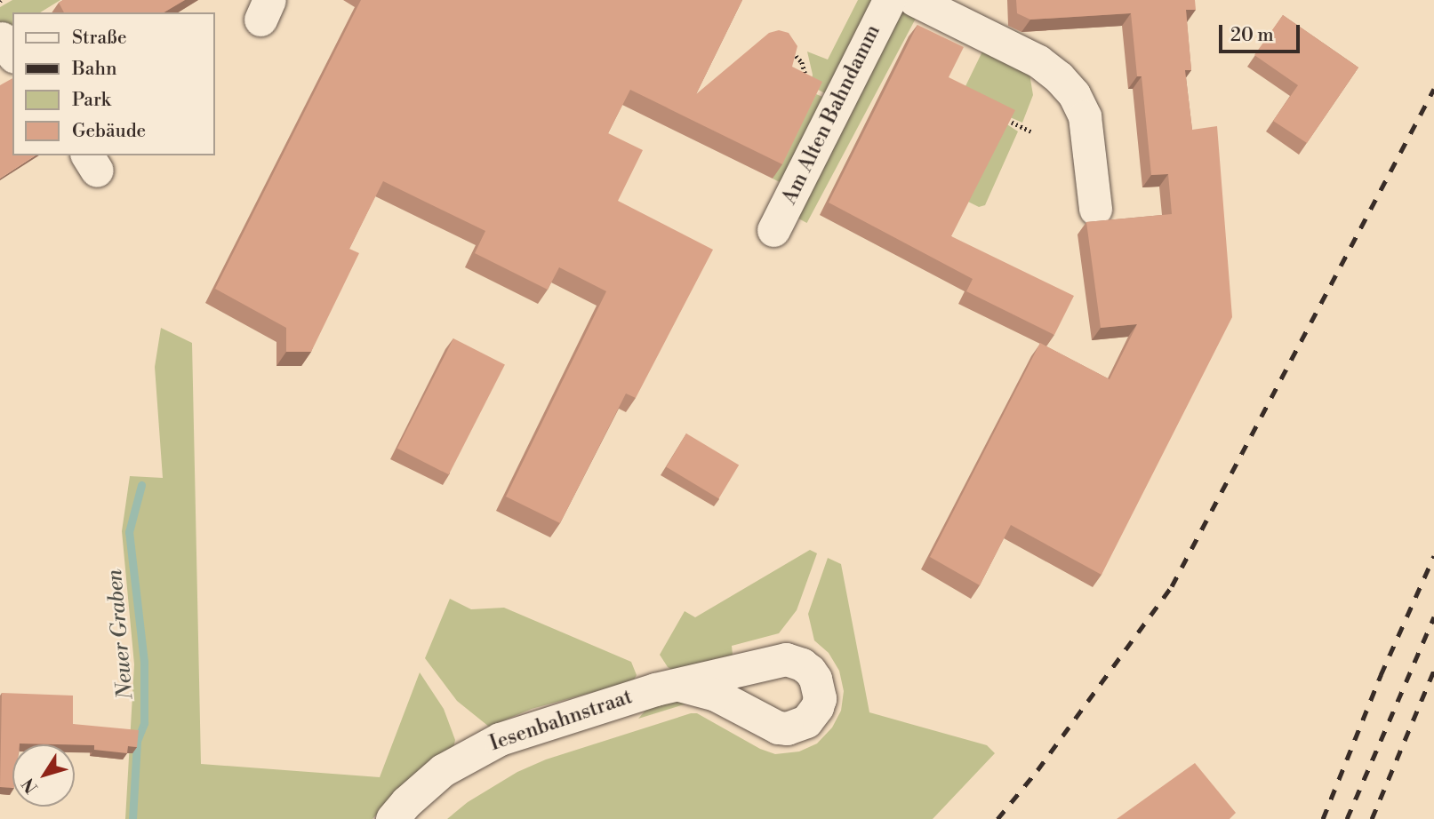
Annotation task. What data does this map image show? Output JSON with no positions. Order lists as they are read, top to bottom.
{
  "streets": {
    "street": ["Am Alten Bahndamm", "Iesenbahnstraat"]
  },
  "water": ["Neuer Graben"],
  "legend": [
    "Straße",
    "Bahn",
    "Park",
    "Gebäude"
  ],
  "scale_bar": "20 m",
  "north": "bottom left"
}
